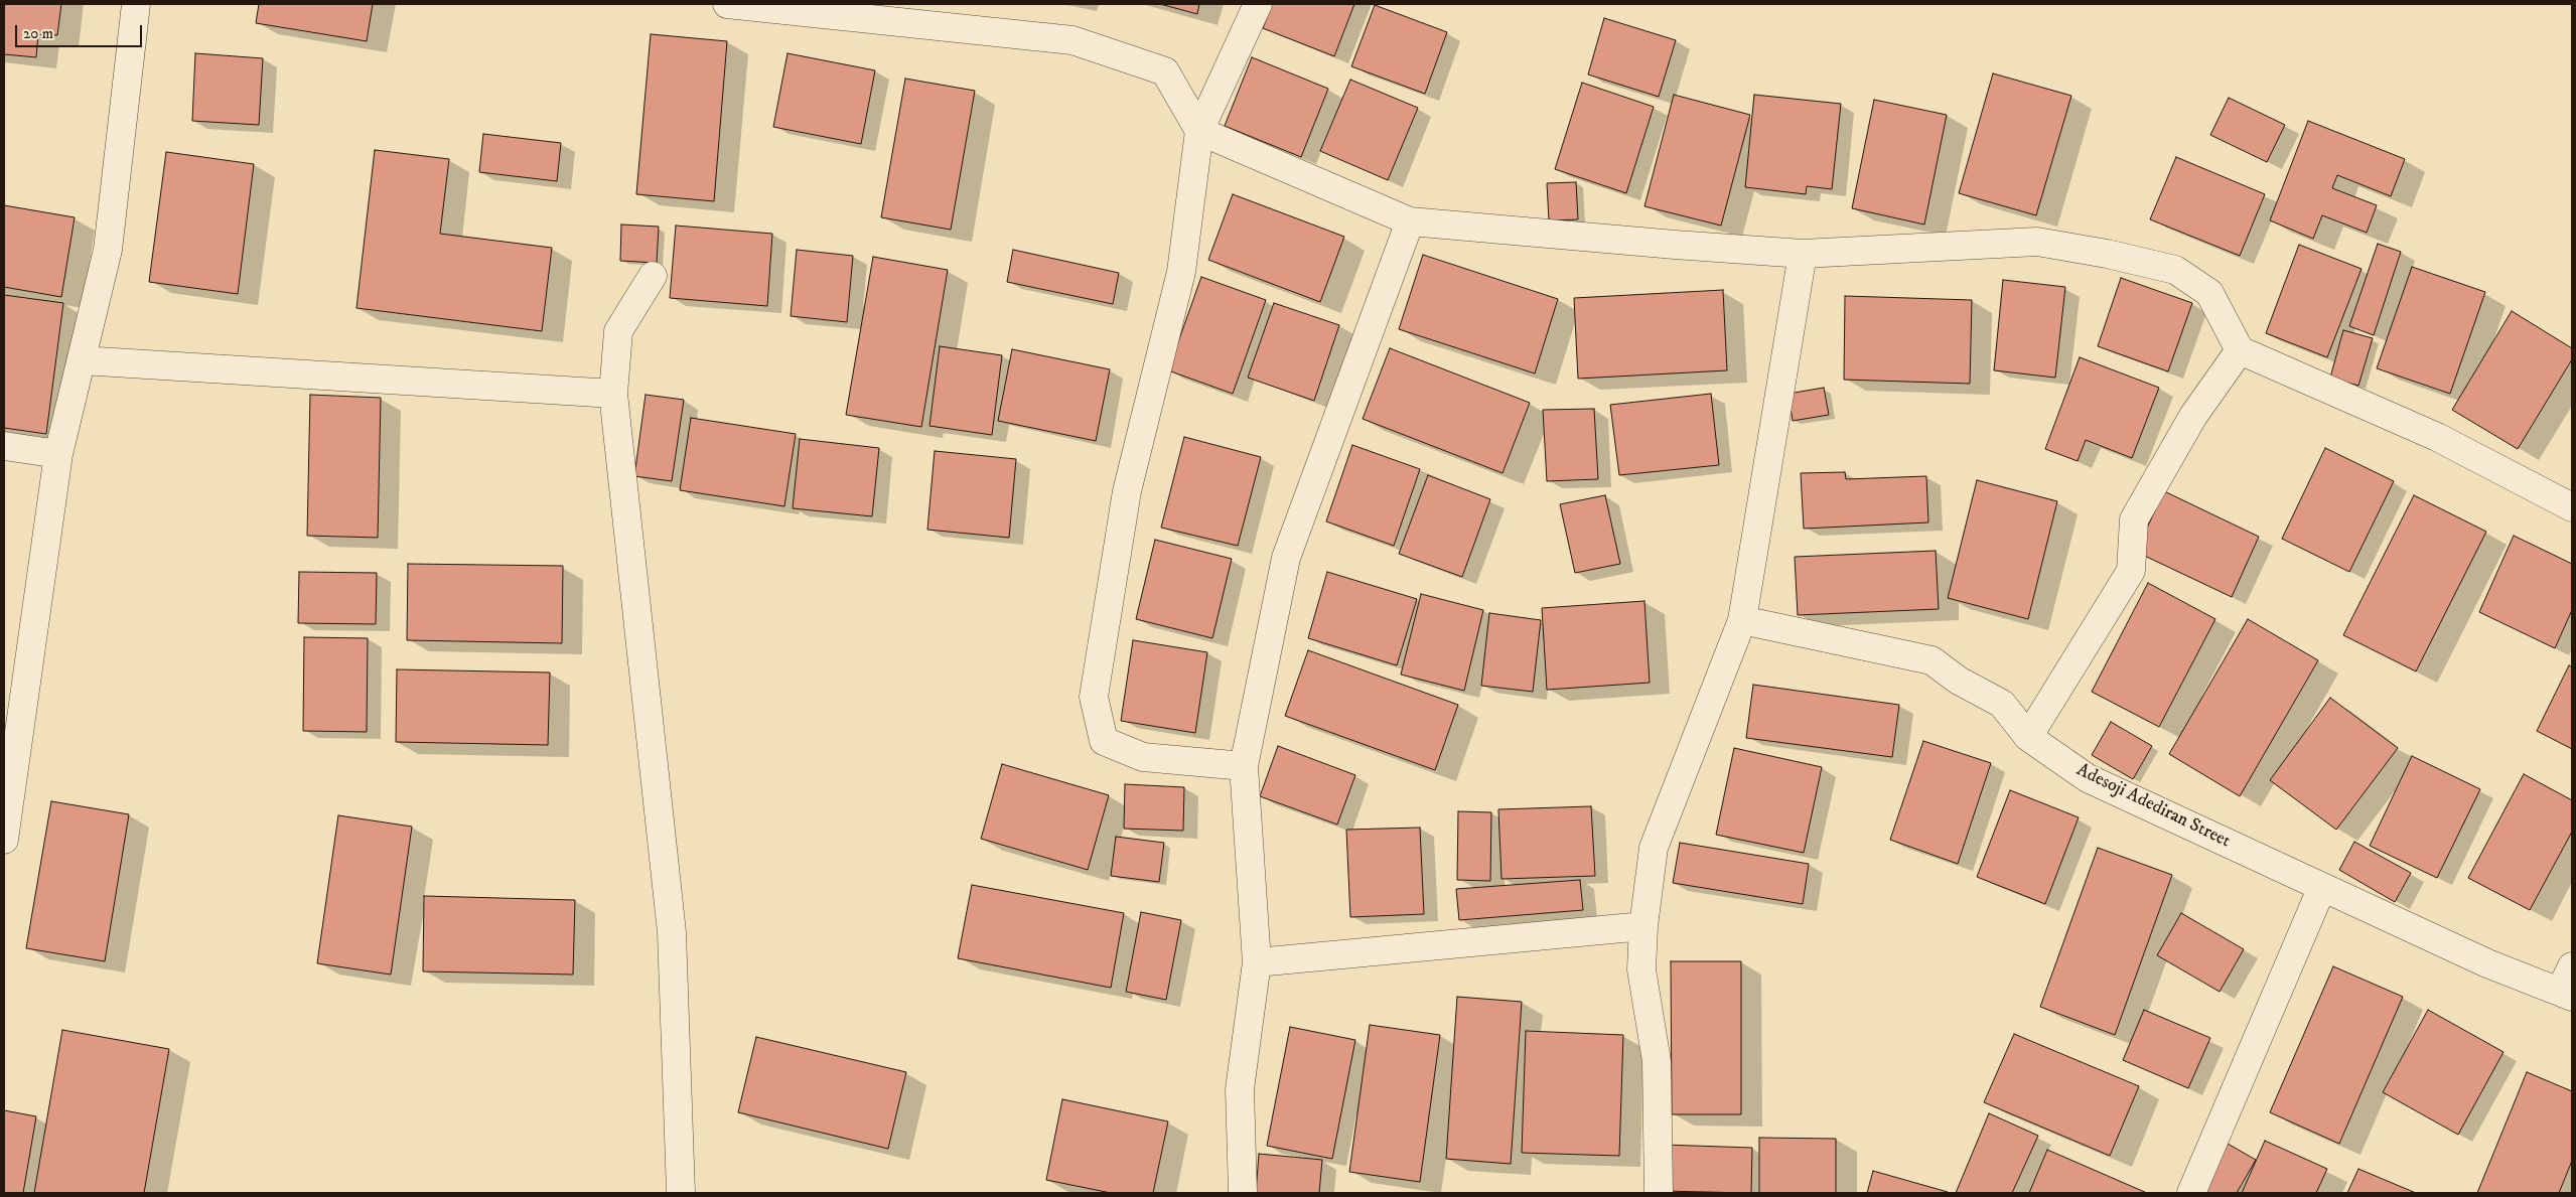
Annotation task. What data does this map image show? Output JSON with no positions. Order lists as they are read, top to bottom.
{
  "streets": {
    "street": ["Adesoji Adediran Street"]
  },
  "scale_bar": "20 m"
}
